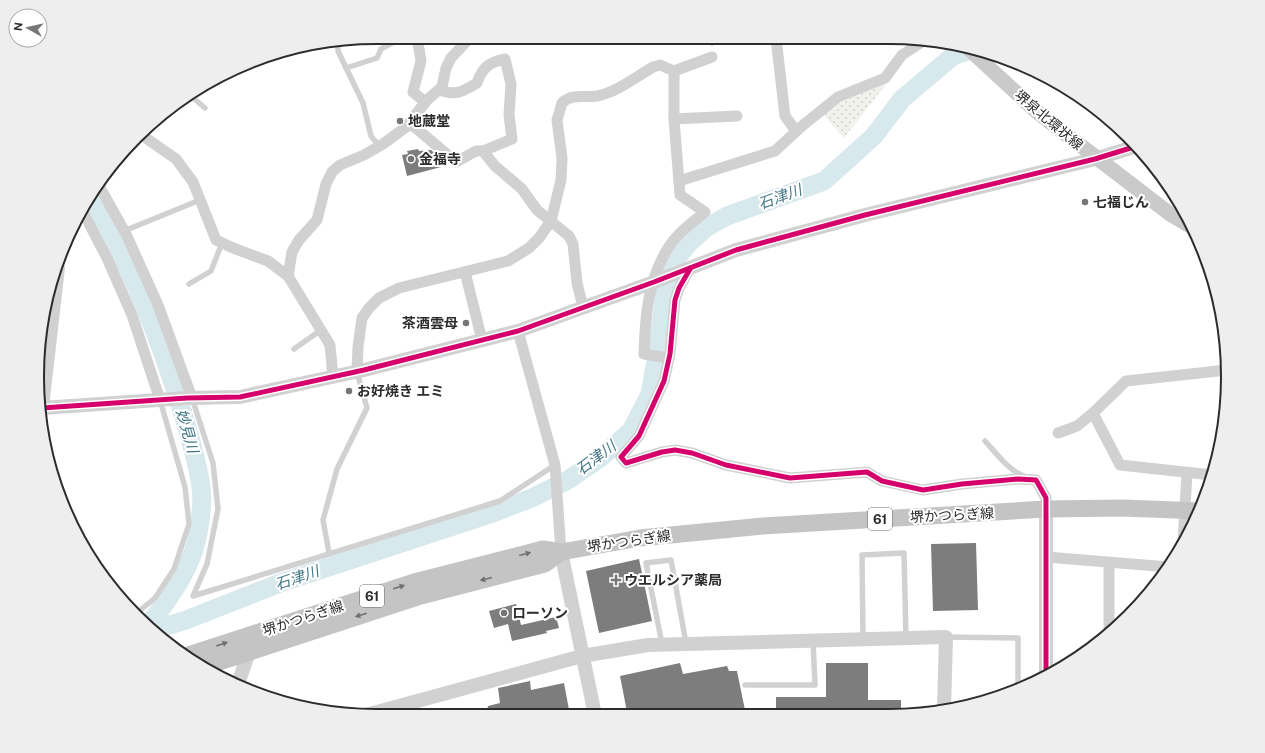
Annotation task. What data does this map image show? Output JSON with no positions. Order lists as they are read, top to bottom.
{
  "streets": {
    "main road": ["堺泉北環状線", "堺かつらぎ線", "61"]
  },
  "water": ["石津川", "妙見川"],
  "places": {
    "other": [
      "地蔵堂",
      "金福寺",
      "七福じん",
      "茶酒雲母",
      "お好焼き エミ",
      "ローソン"
    ],
    "health": ["ウエルシア薬局"]
  },
  "north": "left"
}
